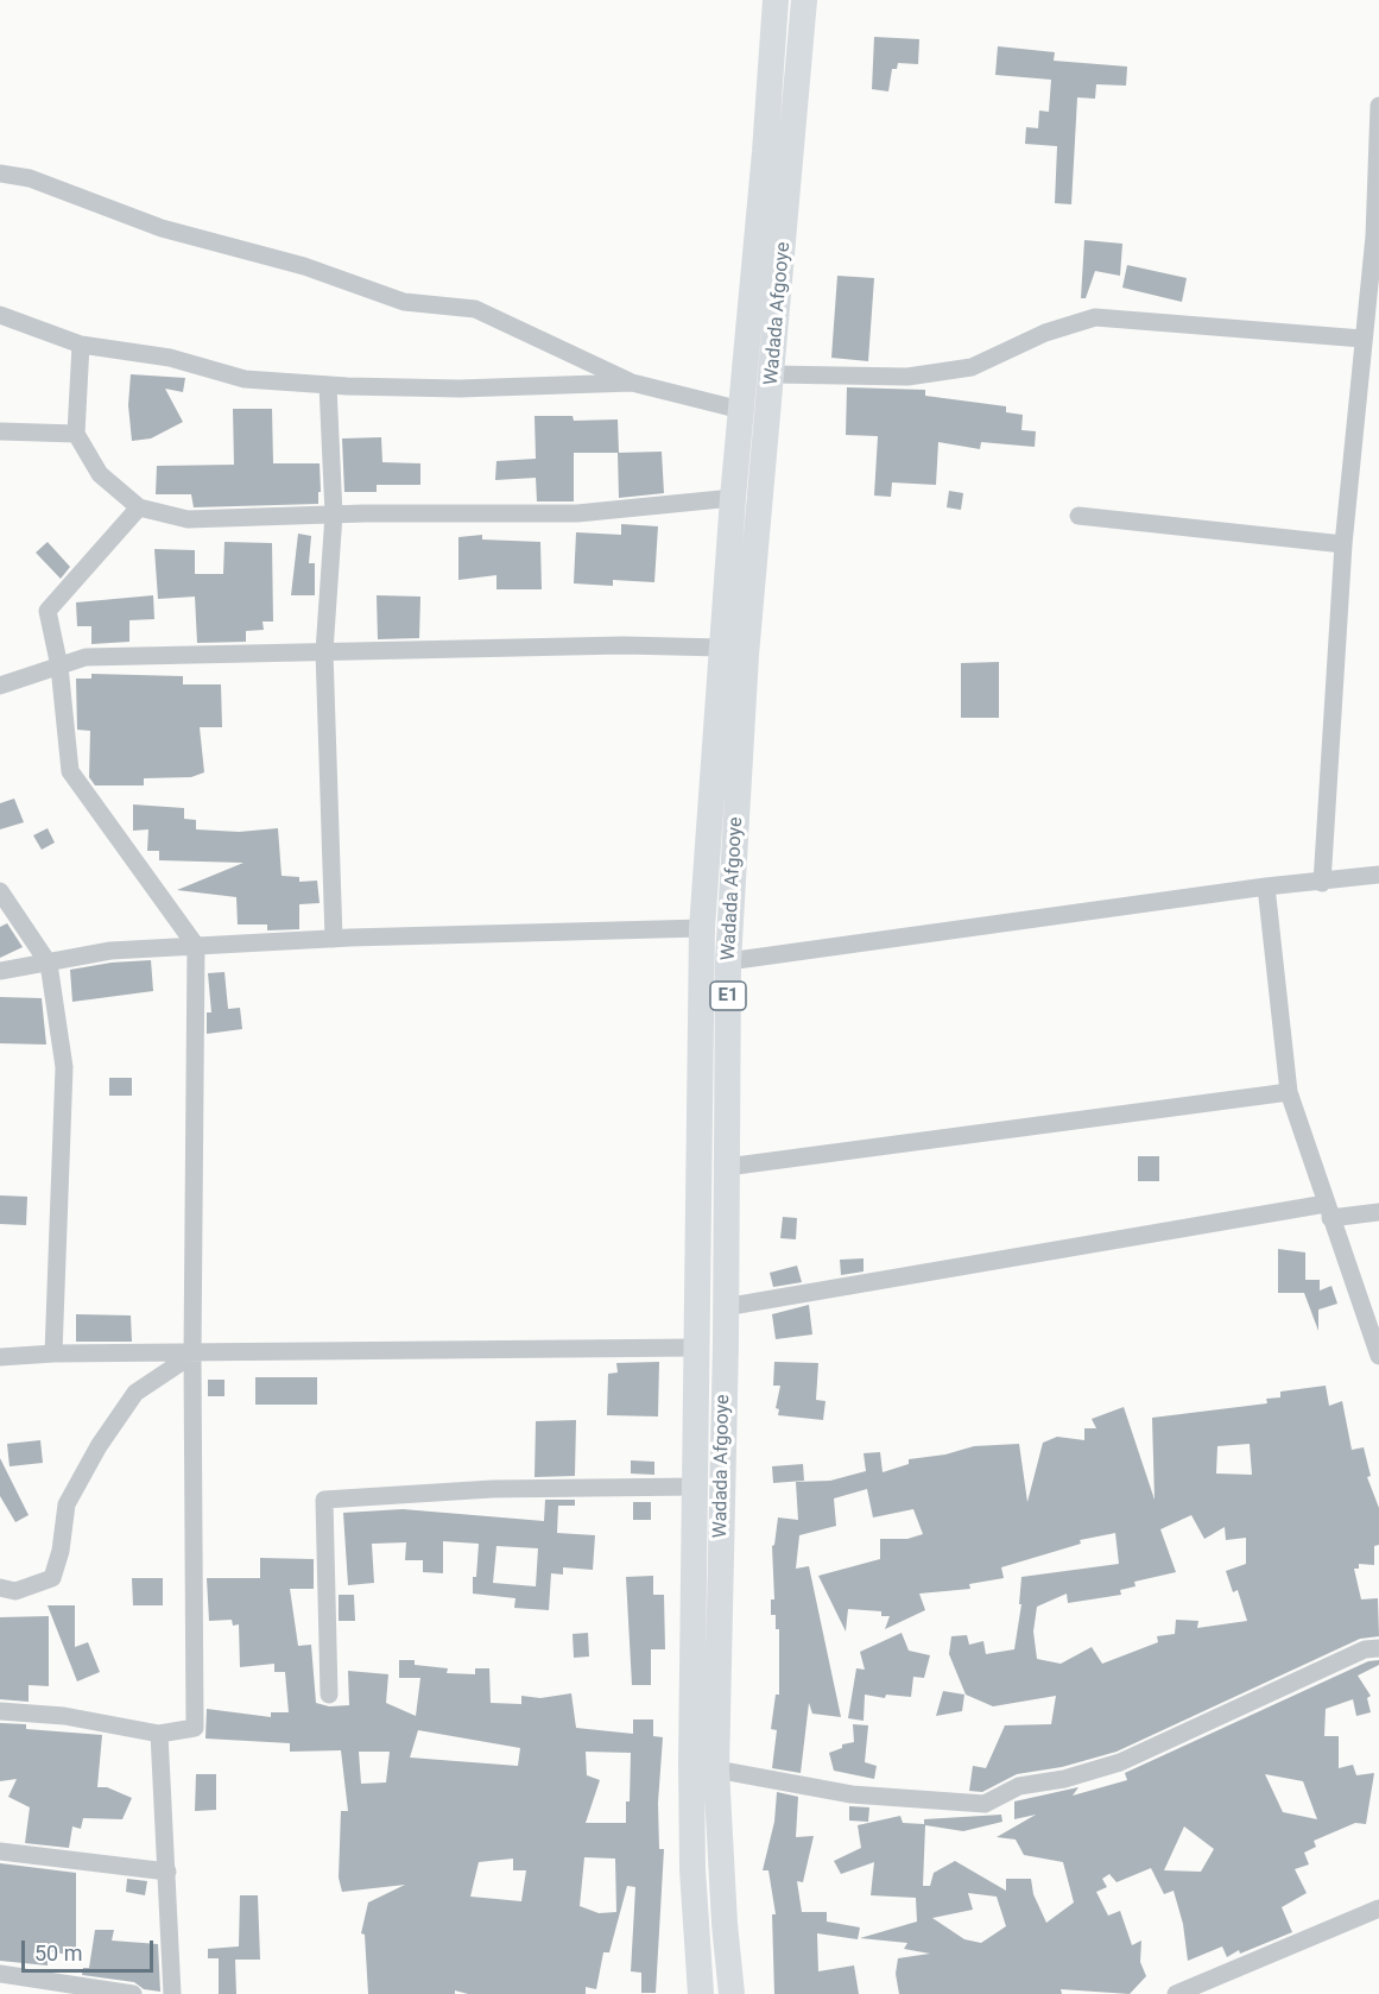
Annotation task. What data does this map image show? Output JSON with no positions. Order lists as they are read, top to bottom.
{
  "streets": {
    "highway": ["Wadada Afgooye", "E1"]
  },
  "scale_bar": "50 m"
}
